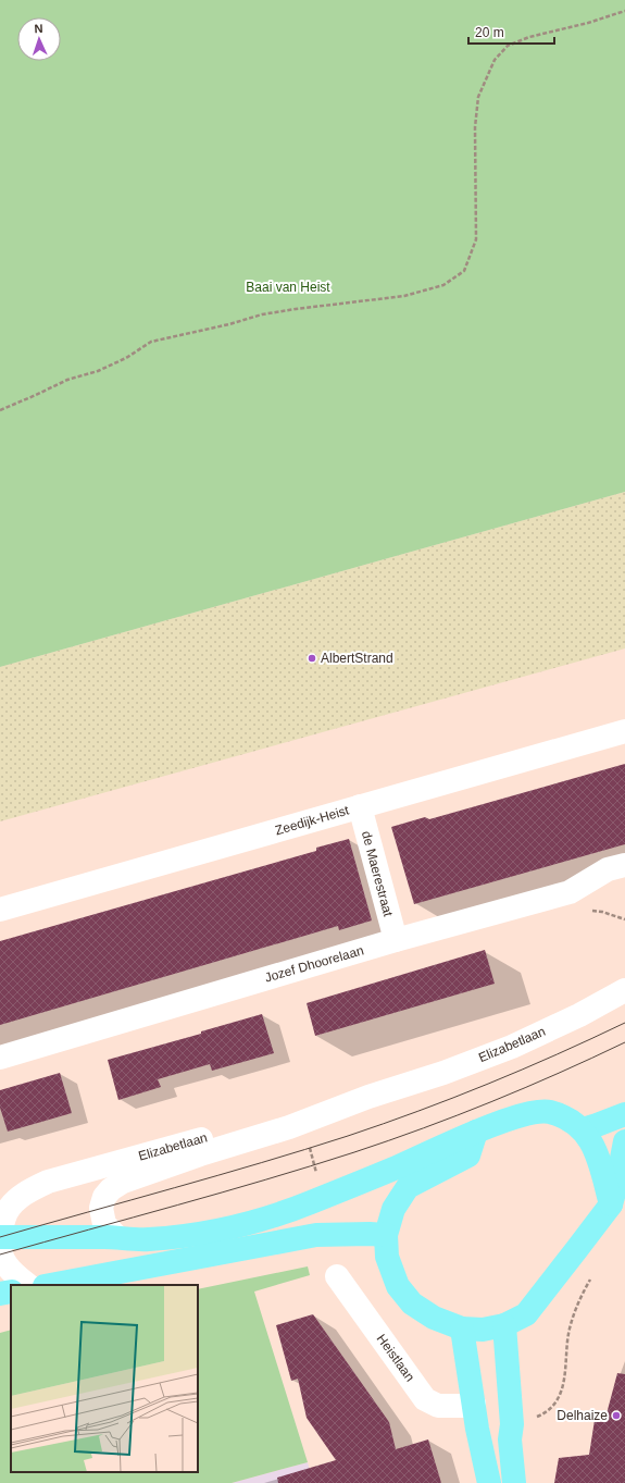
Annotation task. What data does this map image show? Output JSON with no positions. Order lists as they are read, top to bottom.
{
  "streets": {
    "street": [
      "Zeedijk-Heist",
      "de Maerestraat",
      "Jozef Dhoorelaan",
      "Elizabetlaan",
      "Heistlaan"
    ]
  },
  "crossings": [
    ["Zeedijk-Heist", "de Maerestraat"],
    ["de Maerestraat", "Jozef Dhoorelaan"]
  ],
  "parks": ["Baai van Heist"],
  "places": ["AlbertStrand", "Delhaize"],
  "scale_bar": "20 m",
  "north": "top"
}
